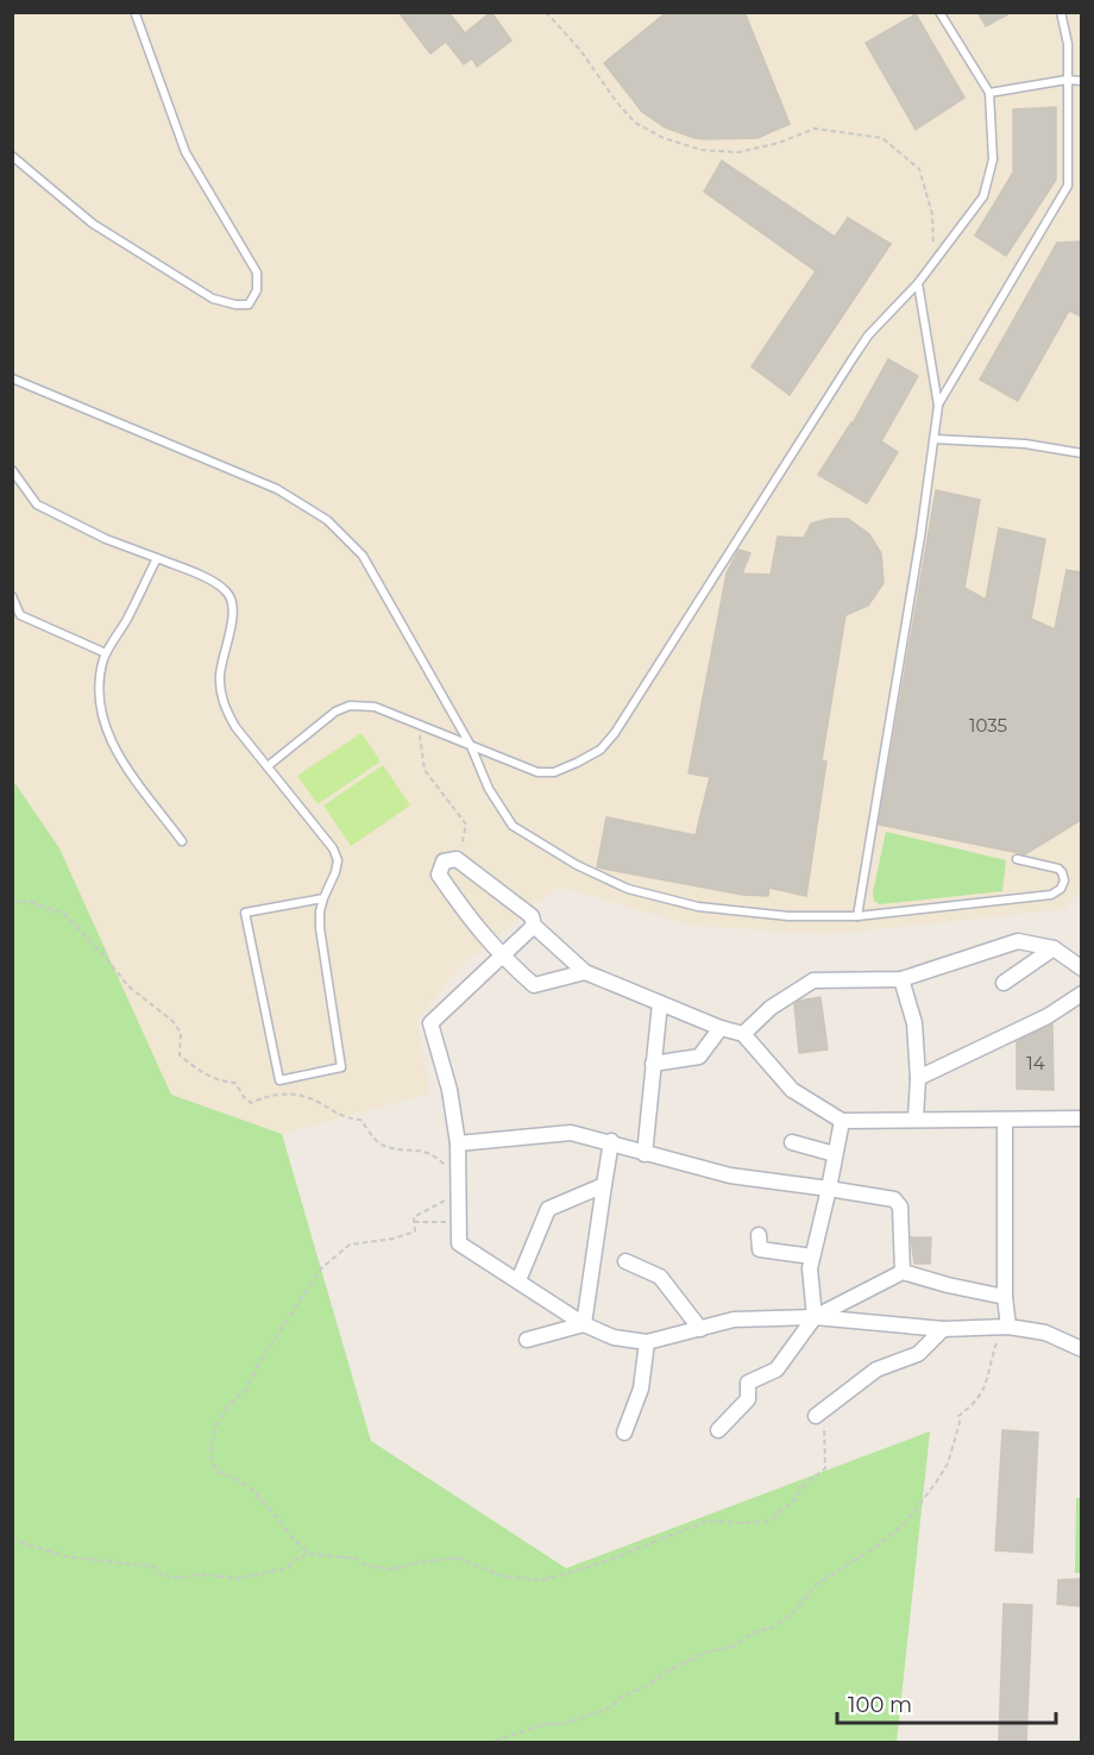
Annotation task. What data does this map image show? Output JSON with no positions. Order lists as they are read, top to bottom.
{
  "house_numbers": ["1035", "14"],
  "scale_bar": "100 m"
}
